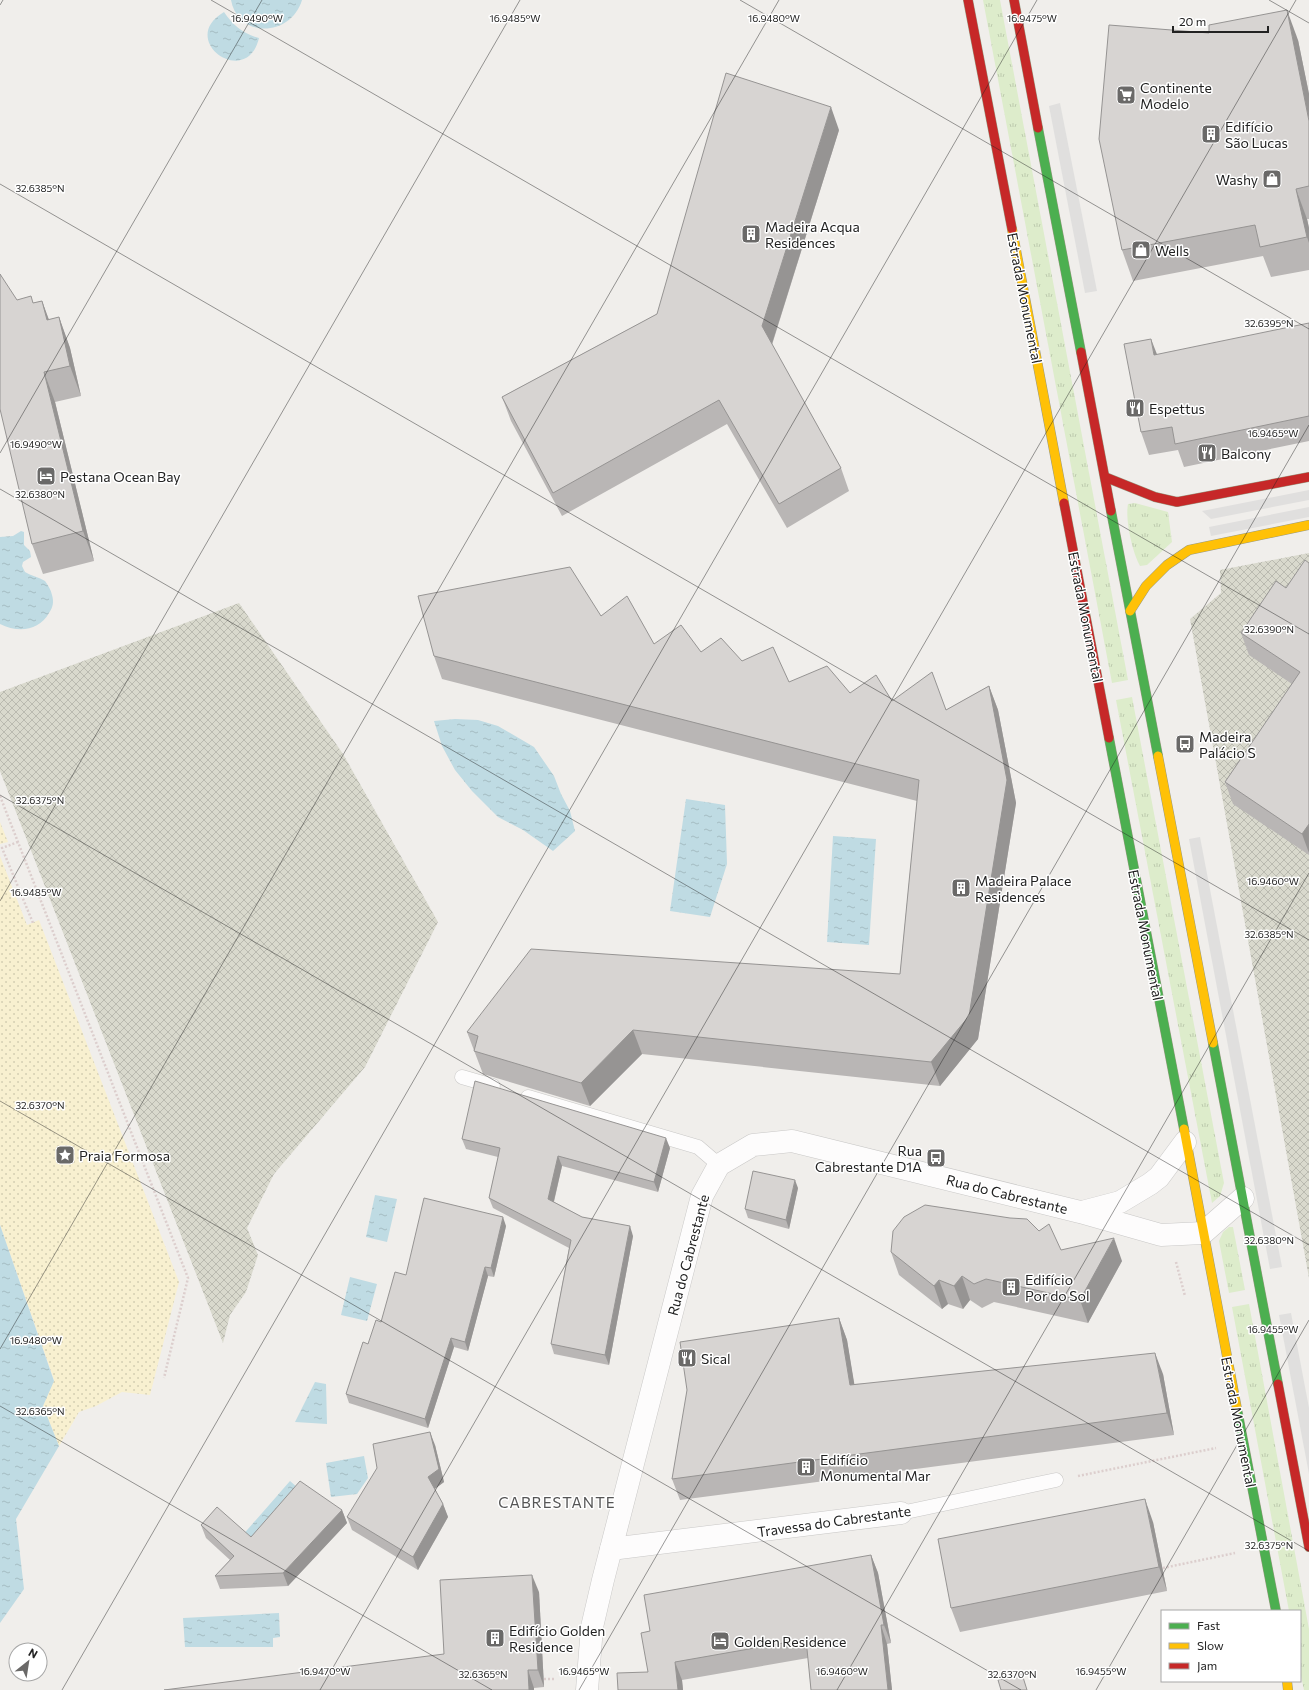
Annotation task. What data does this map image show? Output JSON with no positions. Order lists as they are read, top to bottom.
{
  "streets": {
    "main road": ["Estrada Monumental"],
    "street": ["Rua do Cabrestante", "Travessa do Cabrestante"]
  },
  "crossings": [
    ["Estrada Monumental", "Rua do Cabrestante"],
    ["Rua do Cabrestante", "Travessa do Cabrestante"]
  ],
  "districts": ["CABRESTANTE"],
  "places": {
    "supermarket": ["Continente Modelo"],
    "building": [
      "Edifício São Lucas",
      "Madeira Acqua Residences",
      "Madeira Palace Residences",
      "Edifício Por do Sol",
      "Edifício Monumental Mar",
      "Edifício Golden Residence"
    ],
    "shop": ["Washy", "Wells"],
    "restaurant": ["Espettus", "Balcony", "Sical"],
    "hotel": ["Pestana Ocean Bay", "Golden Residence"],
    "bus stop": ["Madeira Palácio S", "Rua Cabrestante D1A"],
    "place": ["Praia Formosa"]
  },
  "legend": ["Fast", "Slow", "Jam"],
  "scale_bar": "20 m",
  "north": "top right",
  "coordinates": [
    "16.9490°W",
    "16.9485°W",
    "16.9480°W",
    "16.9475°W",
    "32.6385°N",
    "32.6395°N",
    "16.9465°W",
    "32.6380°N",
    "32.6390°N",
    "32.6375°N",
    "16.9460°W",
    "32.6370°N",
    "16.9455°W",
    "32.6365°N",
    "16.9470°W"
  ]
}
